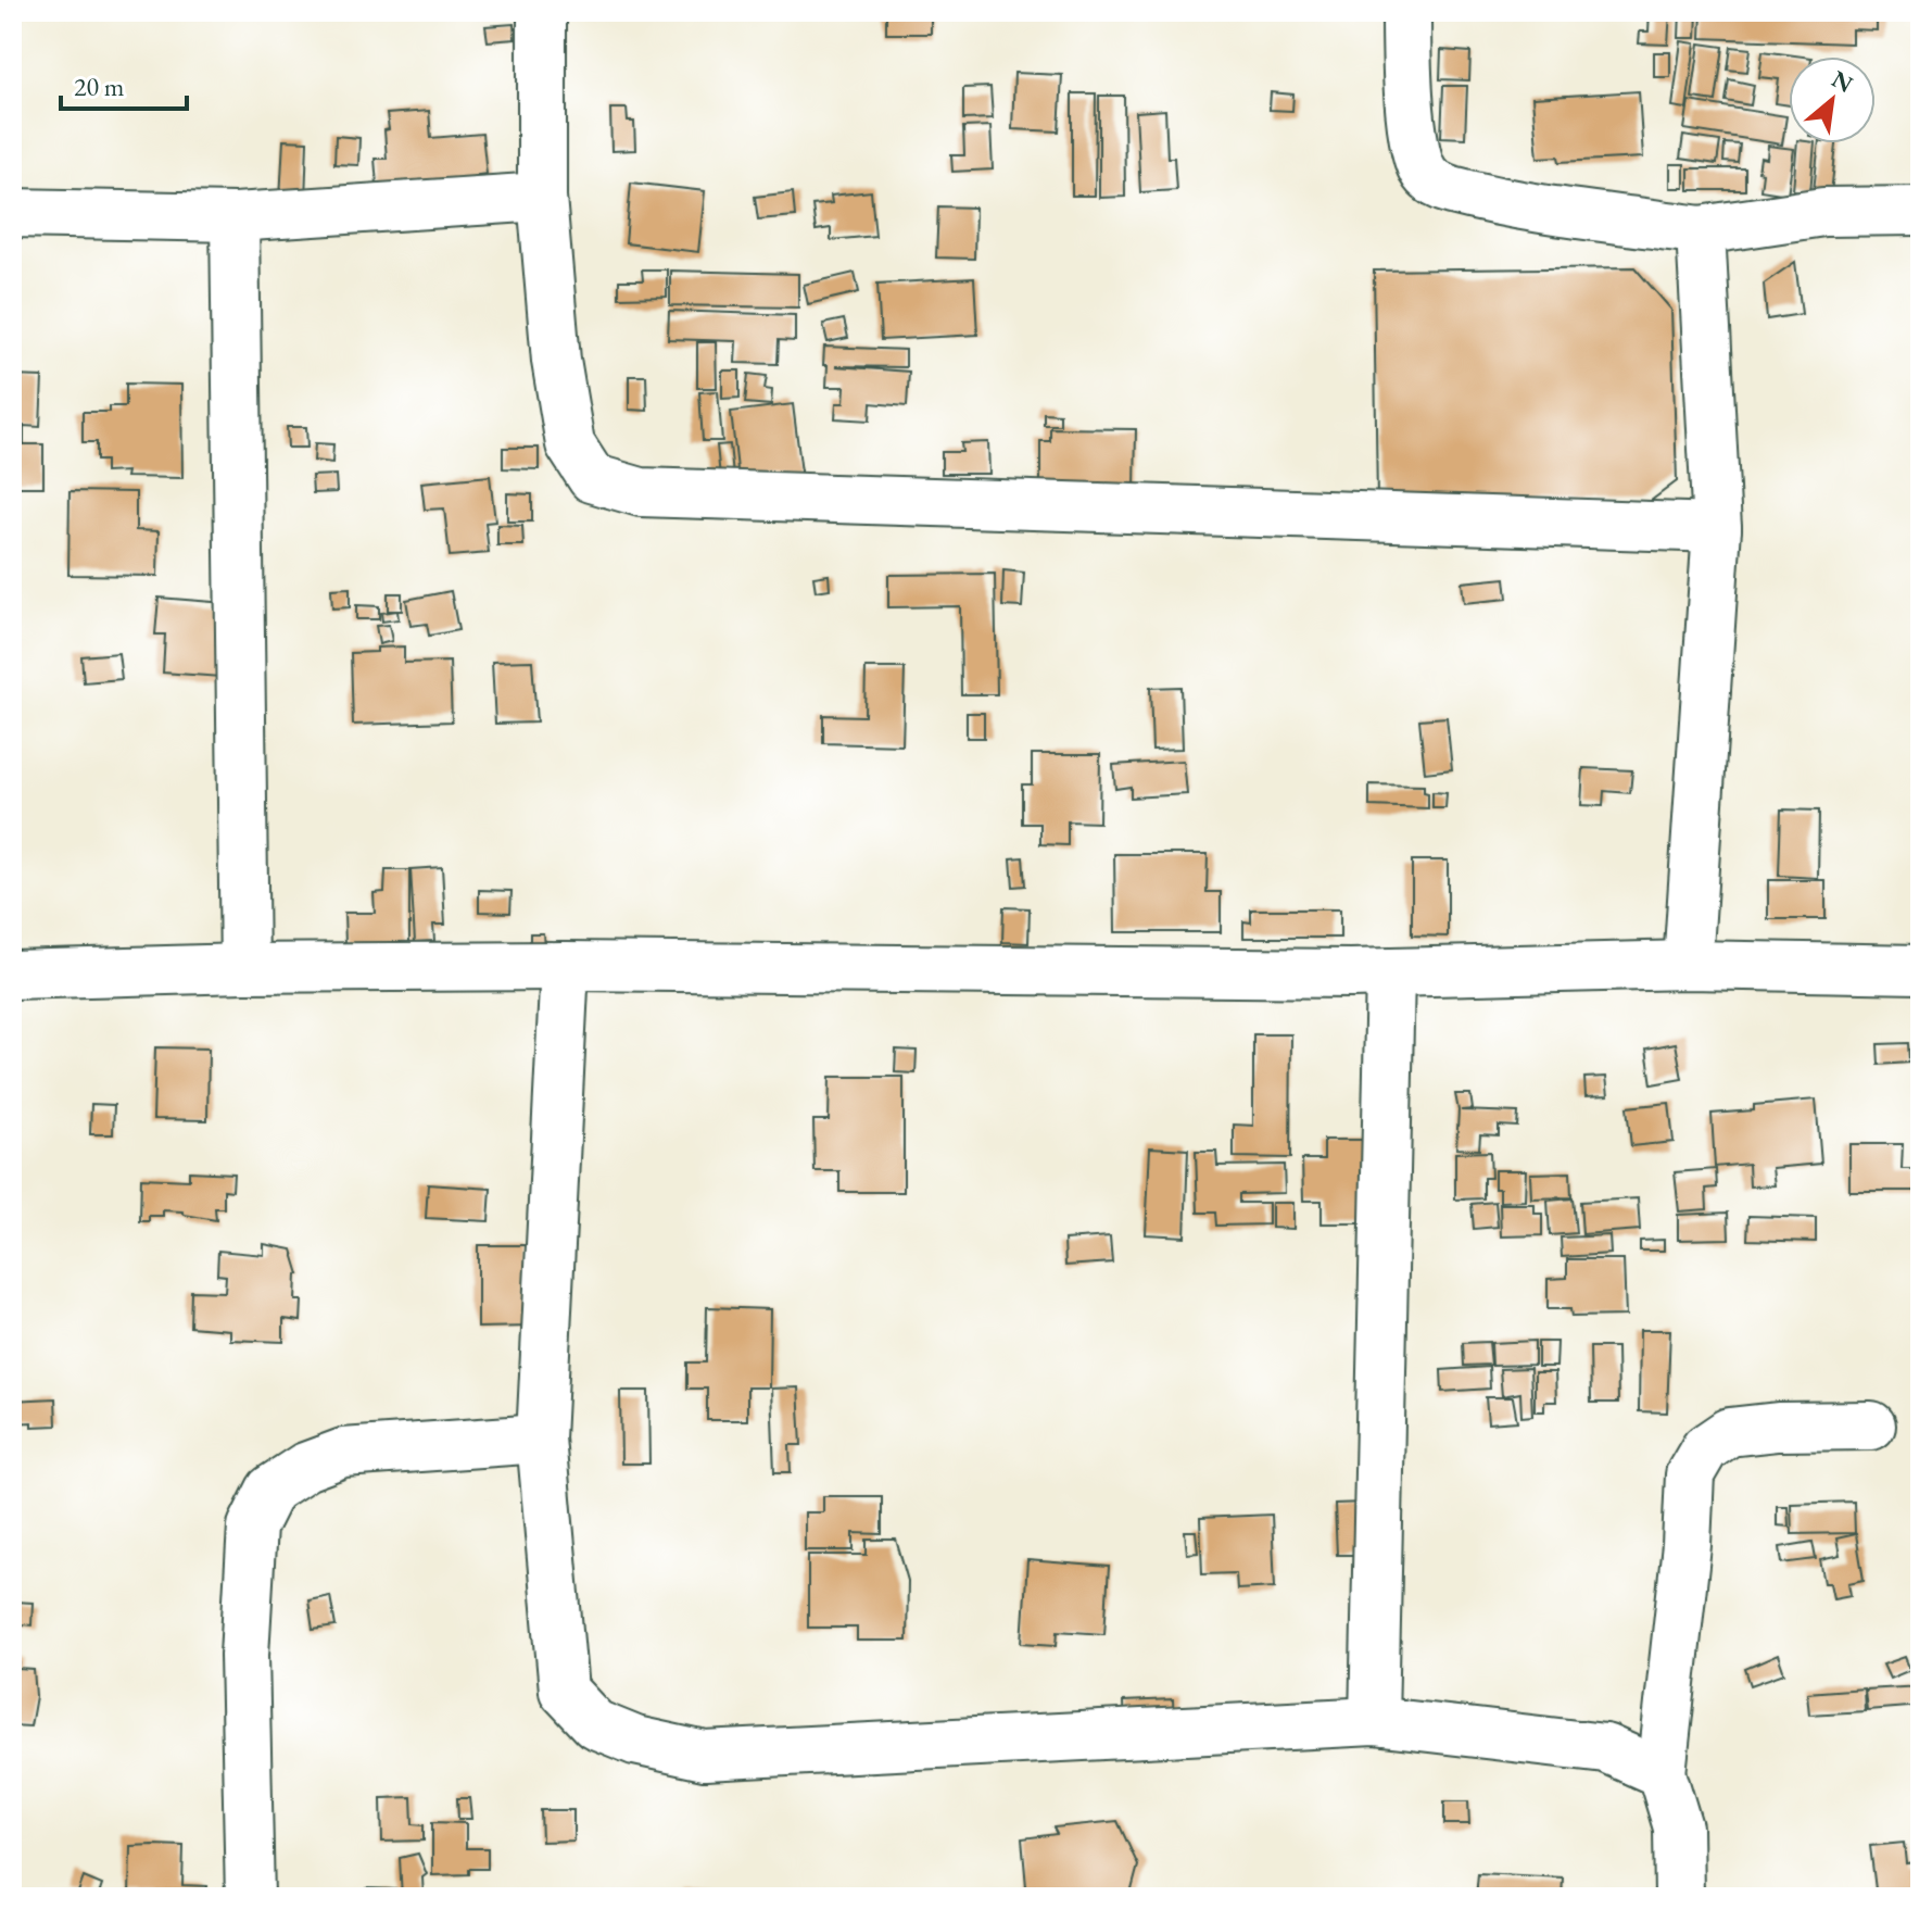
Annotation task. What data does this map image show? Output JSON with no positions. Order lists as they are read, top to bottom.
{
  "scale_bar": "20 m",
  "north": "top right"
}
